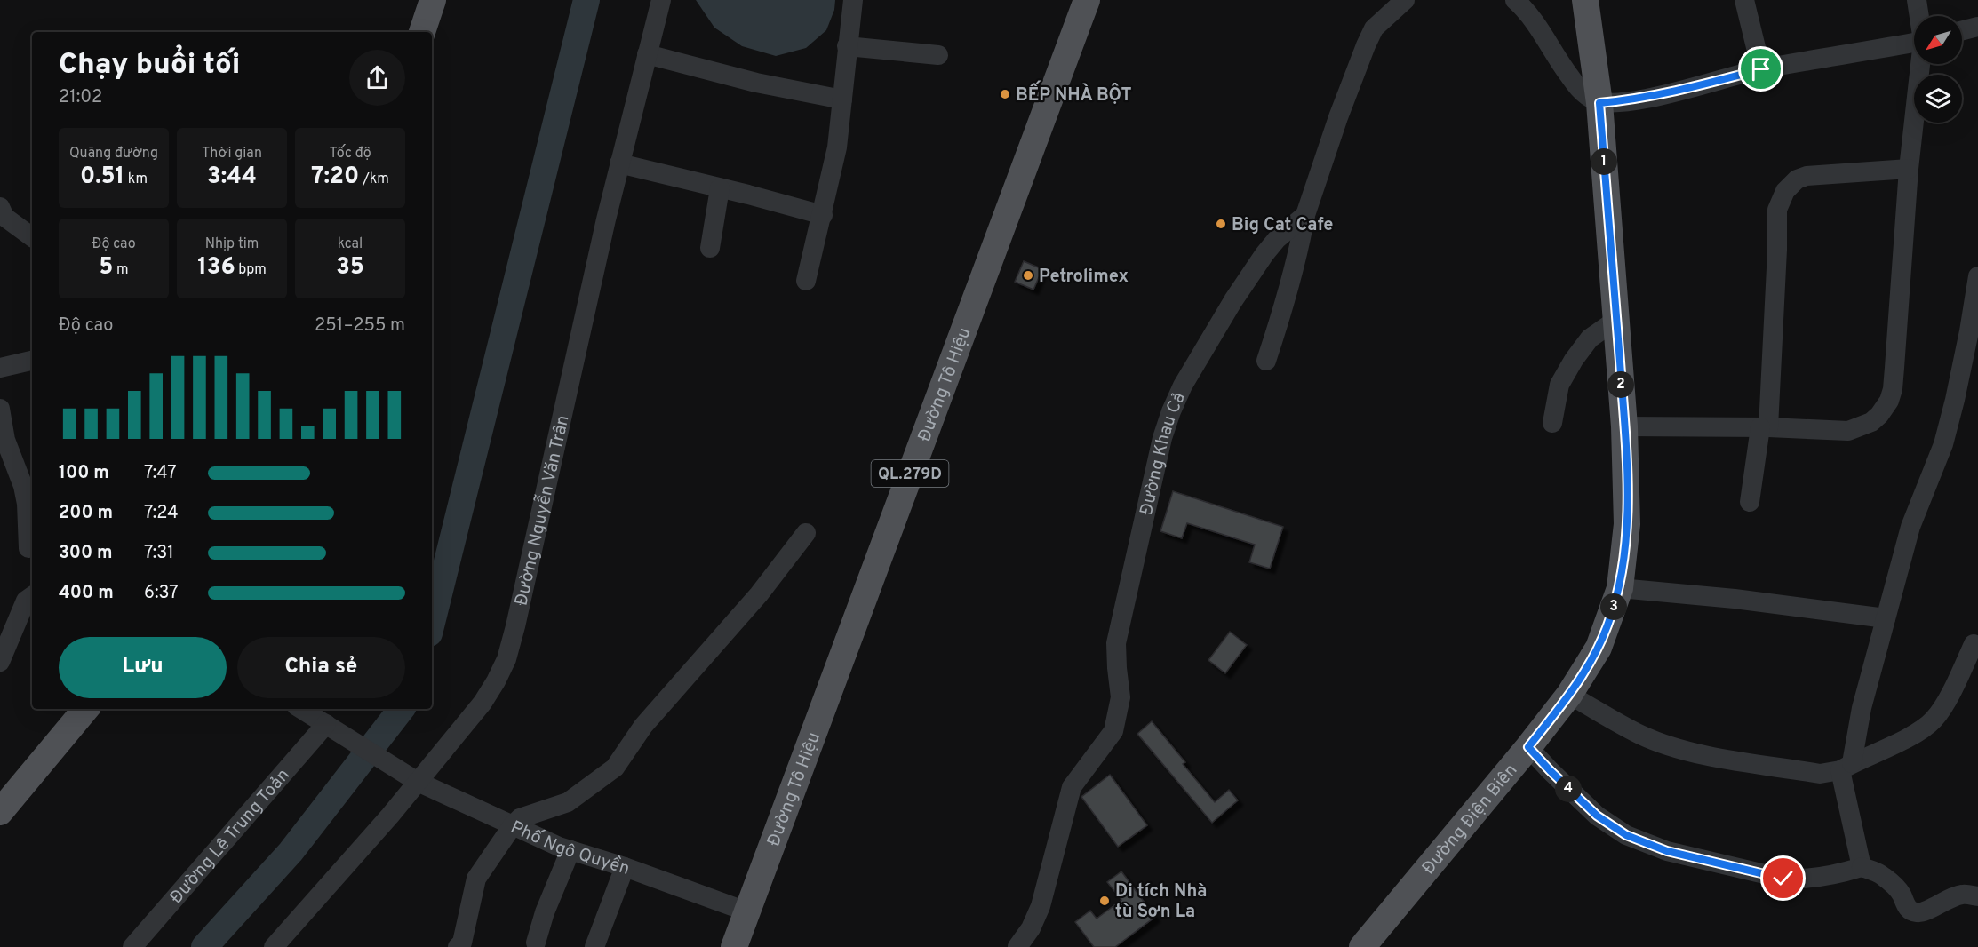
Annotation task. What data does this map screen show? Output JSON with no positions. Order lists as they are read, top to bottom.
{
  "streets": {
    "main road": ["Đường Tô Hiệu", "QL.279D", "Đường Điện Biên"],
    "street": [
      "Đường Khau Cả",
      "Đường Nguyễn Văn Trân",
      "Đường Lê Trung Toản",
      "Phố Ngô Quyền"
    ]
  },
  "crossings": [
    ["Đường Tô Hiệu", "Phố Ngô Quyền"],
    ["Đường Nguyễn Văn Trân", "Phố Ngô Quyền"],
    ["Đường Lê Trung Toản", "Phố Ngô Quyền"]
  ],
  "places": [
    "BẾP NHÀ BỘT",
    "Big Cat Cafe",
    "Petrolimex",
    "Di tích Nhà tù Sơn La"
  ],
  "north": "bottom left",
  "page": {
    "heading": ["Chạy buổi tối", "21:02"],
    "stats": [
      ["Quãng đường", "0.51 km"],
      ["Thời gian", "3:44"],
      ["Tốc độ", "7:20 /km"],
      ["Độ cao", "5 m"],
      ["Nhịp tim", "136 bpm"],
      ["kcal", "35"]
    ],
    "pins": [
      "1",
      "2",
      "3",
      "4"
    ],
    "chart": ["Độ cao", "251–255 m"],
    "list": [
      {
        "name": "100 m",
        "note": "7:47"
      },
      {
        "name": "200 m",
        "note": "7:24"
      },
      {
        "name": "300 m",
        "note": "7:31"
      },
      {
        "name": "400 m",
        "note": "6:37"
      }
    ],
    "buttons": ["Lưu", "Chia sẻ"]
  }
}
